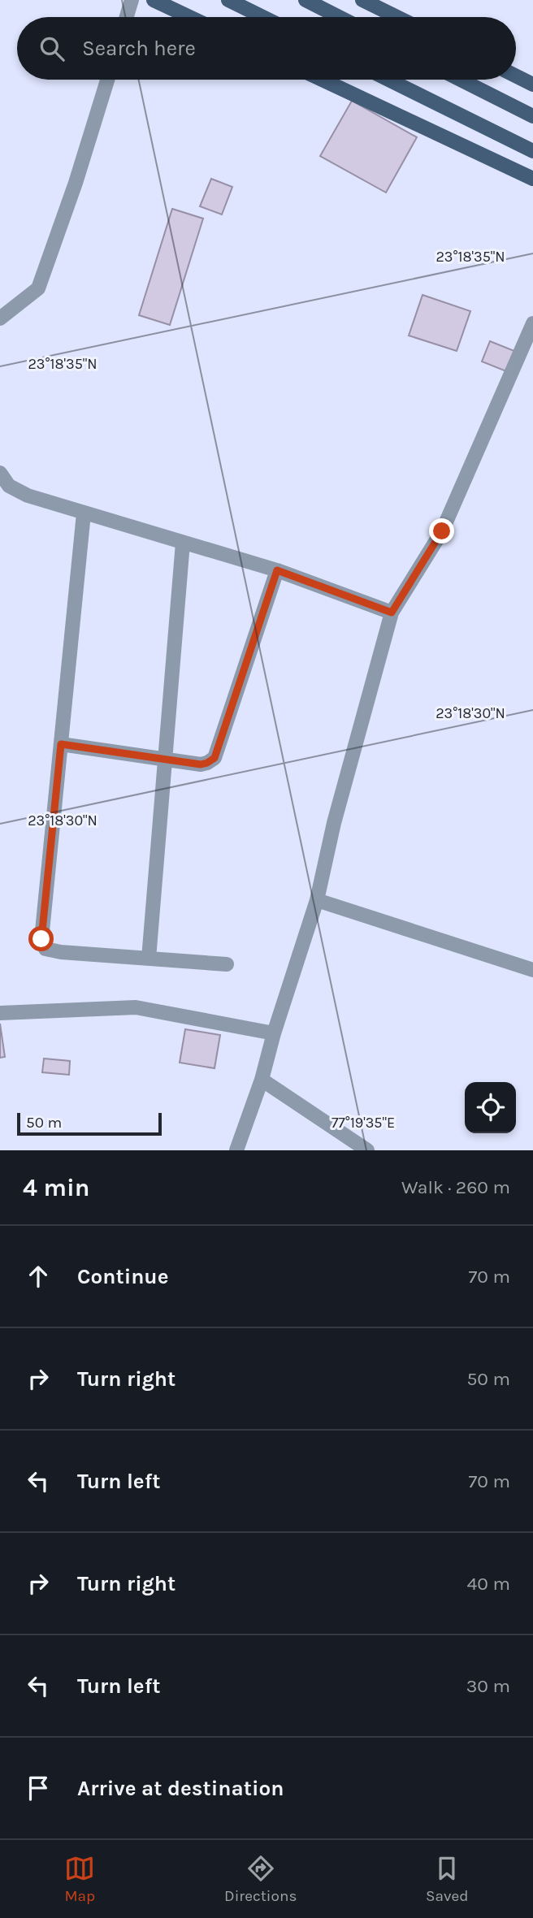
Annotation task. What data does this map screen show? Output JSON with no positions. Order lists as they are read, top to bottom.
{
  "scale_bar": "50 m",
  "page": {
    "search": "Search here",
    "scale": "50 m",
    "heading": ["4 min", "Walk · 260 m"],
    "list": [
      ["Continue", "70 m"],
      ["Turn right", "50 m"],
      ["Turn left", "70 m"],
      ["Turn right", "40 m"],
      ["Turn left", "30 m"],
      "Arrive at destination"
    ],
    "nav": ["Map", "Directions", "Saved"]
  },
  "coordinates": ["23°18'35\"N", "23°18'30\"N", "77°19'35\"E"]
}
